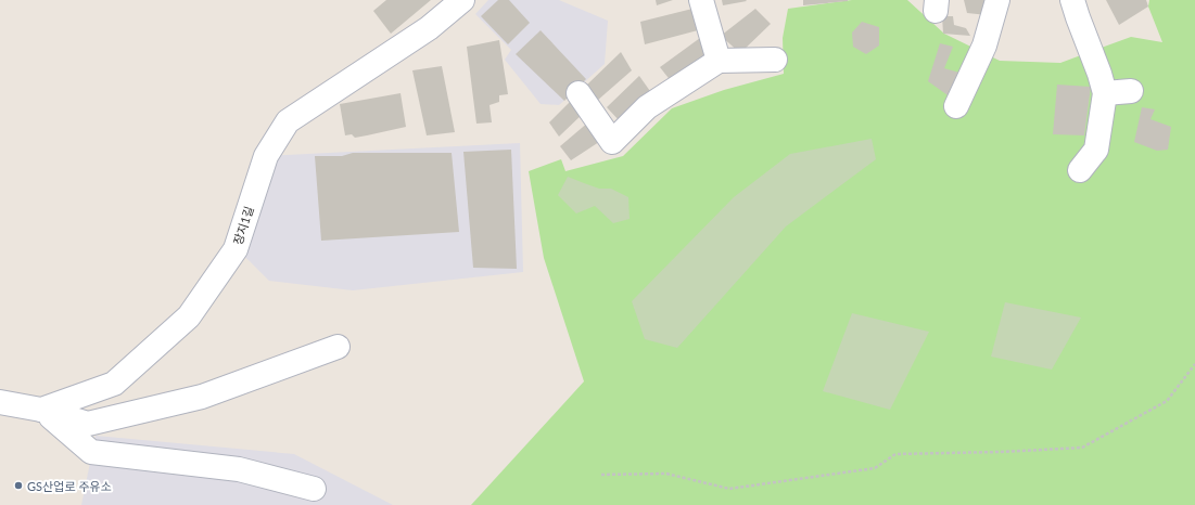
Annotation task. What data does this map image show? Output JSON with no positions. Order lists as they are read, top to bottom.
{
  "streets": {
    "street": ["장지1길"]
  },
  "places": ["GS산업로 주유소"]
}
